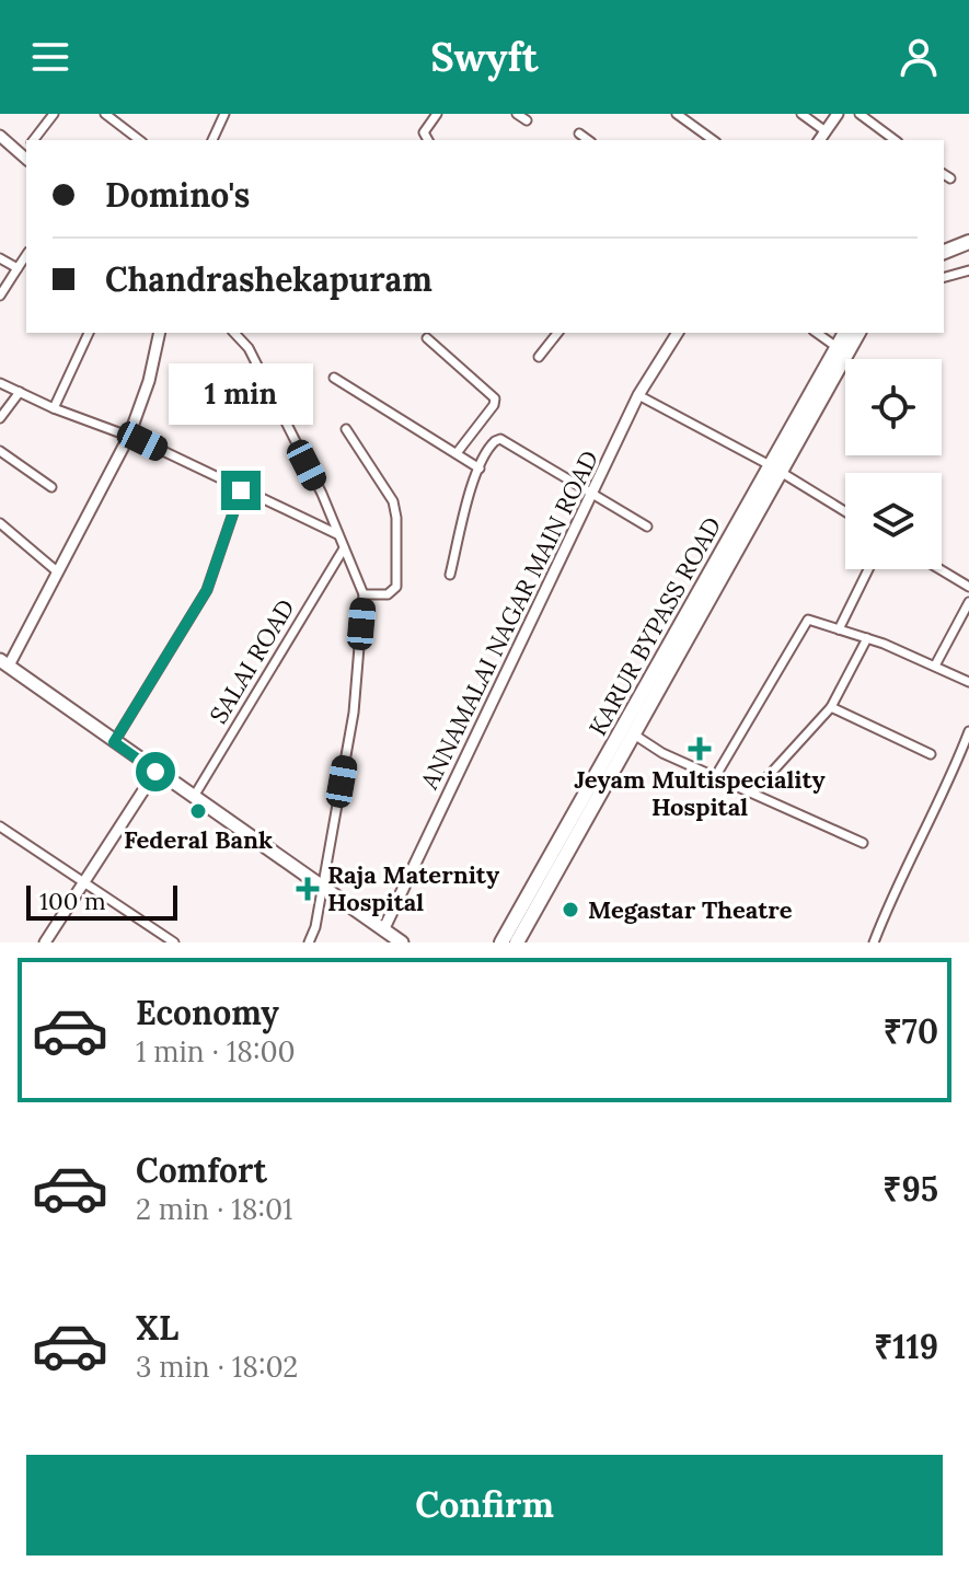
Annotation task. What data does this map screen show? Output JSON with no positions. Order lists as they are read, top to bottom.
{
  "streets": {
    "main road": ["KARUR BYPASS ROAD"],
    "street": ["ANNAMALAI NAGAR MAIN ROAD", "SALAI ROAD"]
  },
  "places": {
    "health": ["Jeyam Multispeciality Hospital", "Raja Maternity Hospital"],
    "other": ["Federal Bank", "Megastar Theatre"]
  },
  "scale_bar": "100 m",
  "page": {
    "header": "Swyft",
    "banner": ["Domino's", "Chandrashekapuram"],
    "bubble": "1 min",
    "scale": "100 m",
    "list": [
      {
        "name": "Economy",
        "note": "1 min · 18:00",
        "value": "₹70"
      },
      {
        "name": "Comfort",
        "note": "2 min · 18:01",
        "value": "₹95"
      },
      {
        "name": "XL",
        "note": "3 min · 18:02",
        "value": "₹119"
      }
    ],
    "buttons": "Confirm"
  }
}
